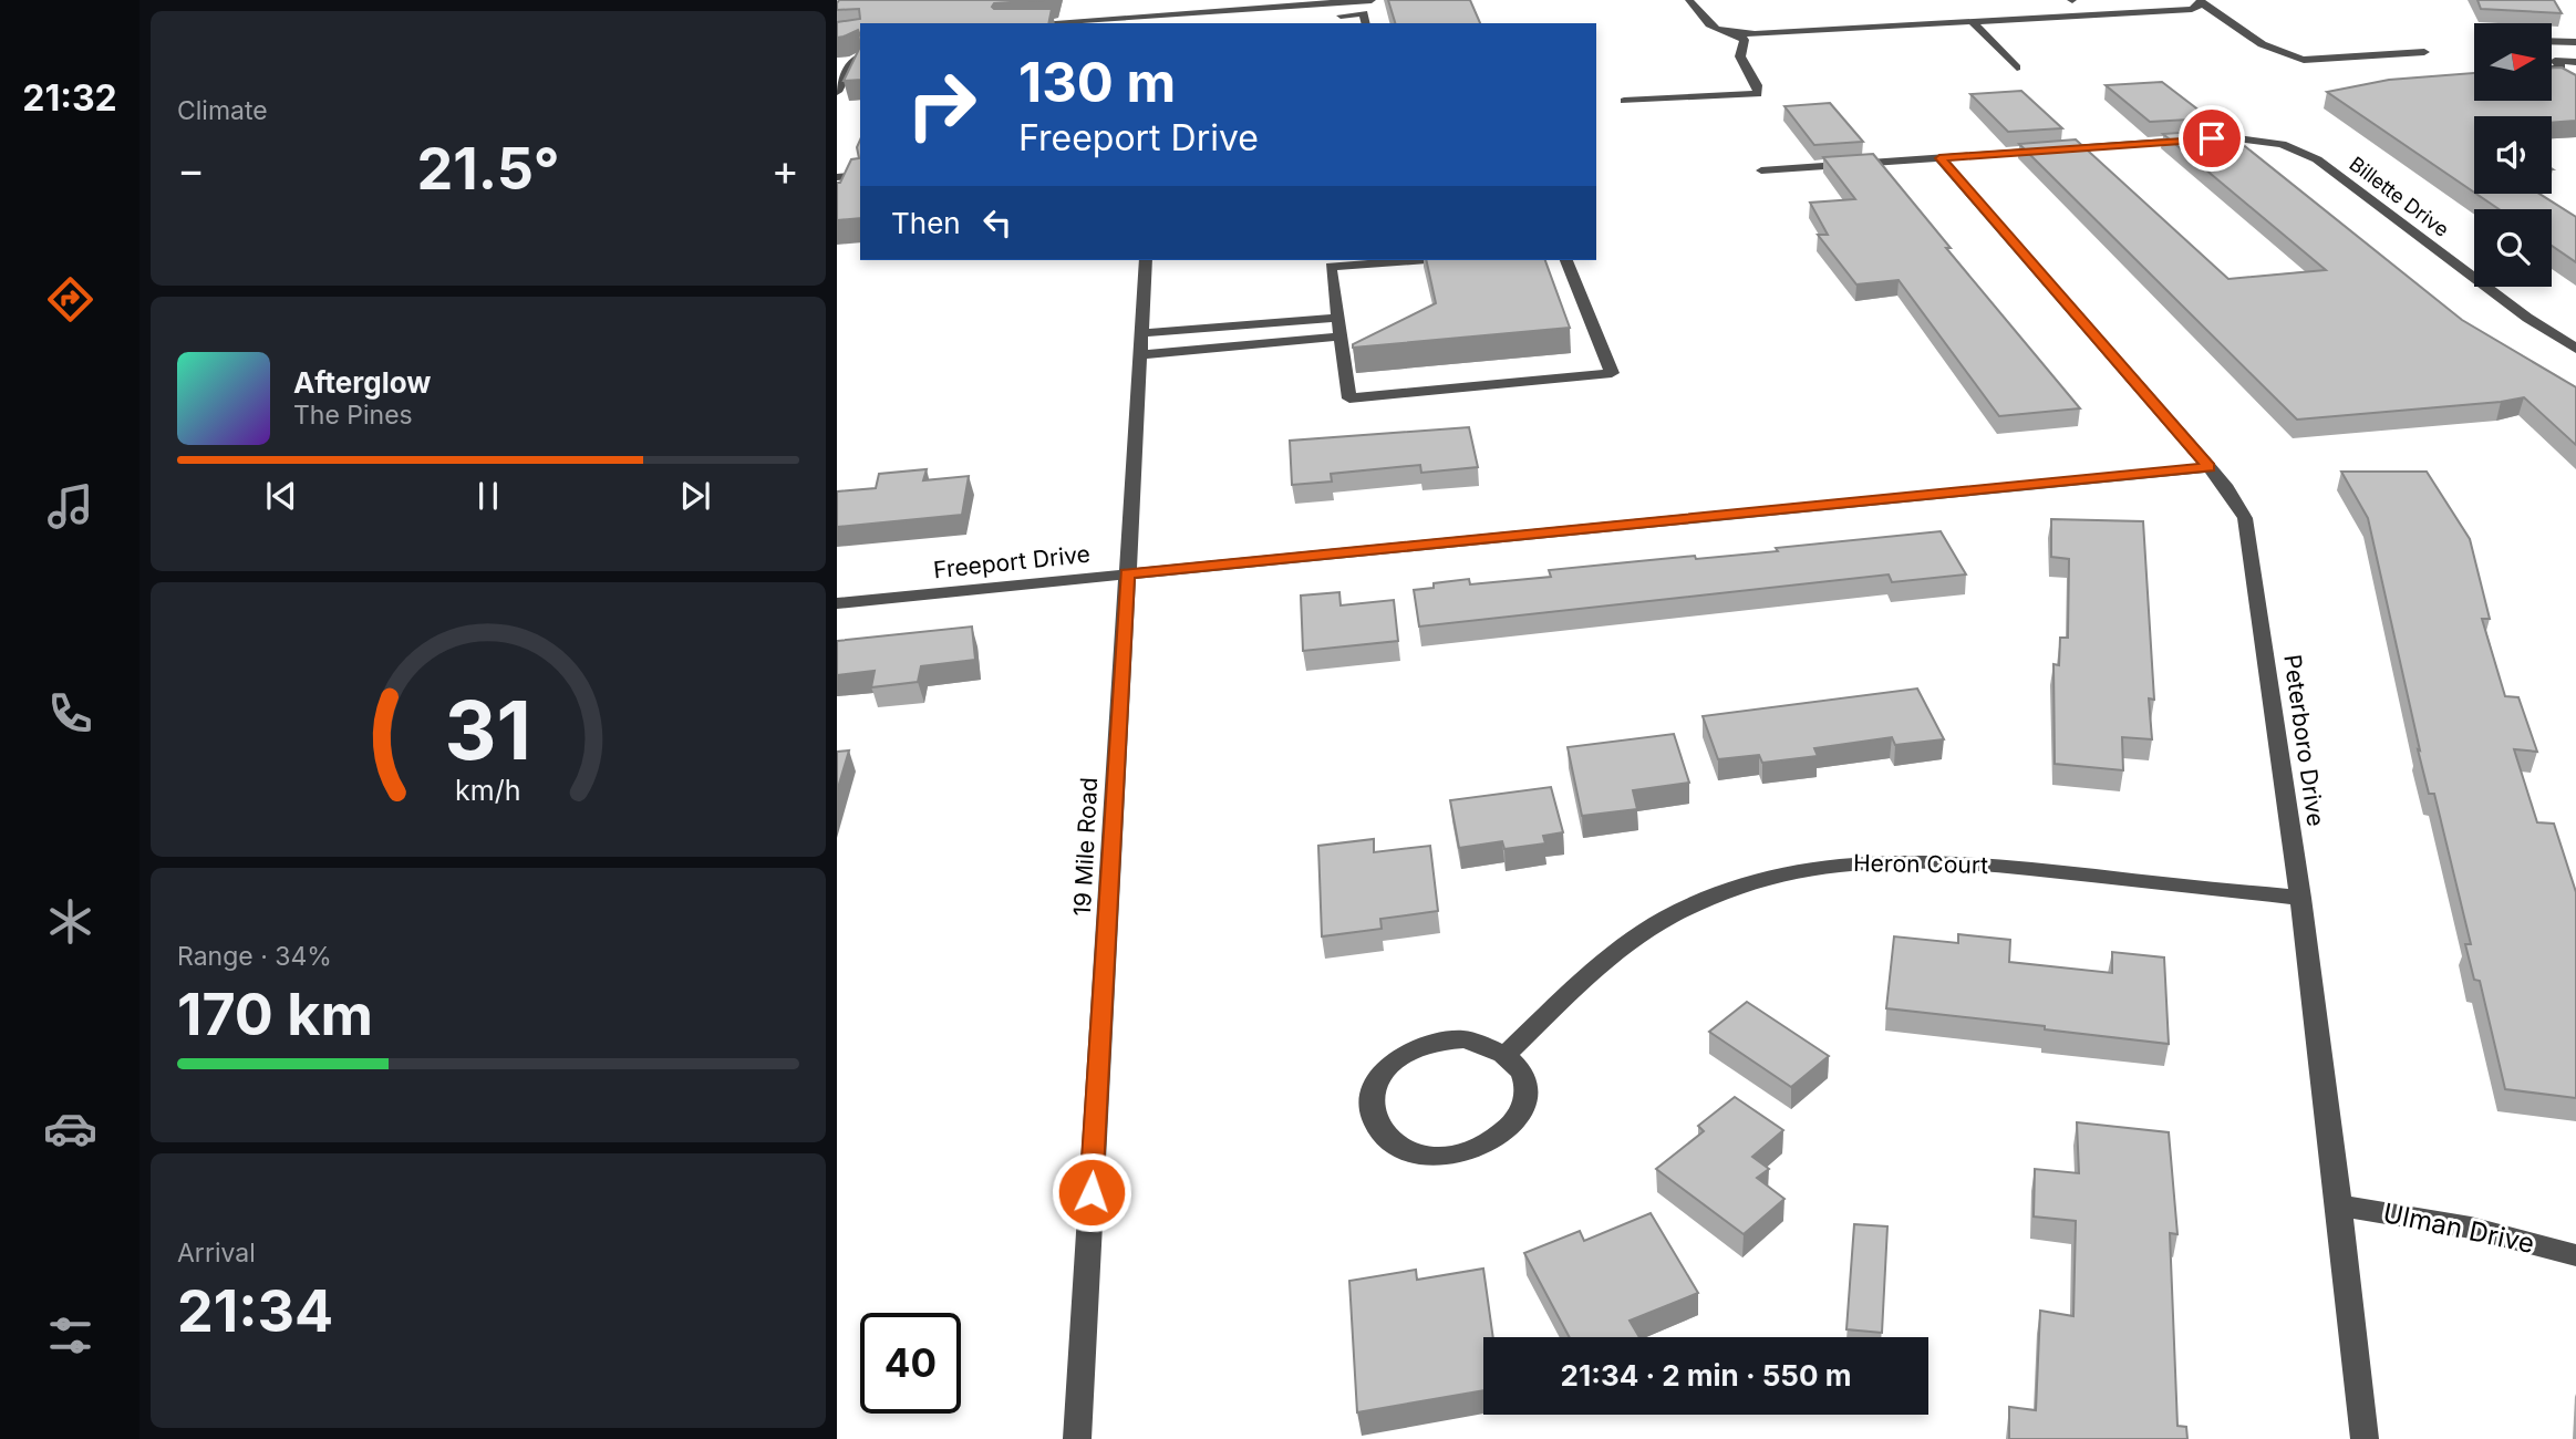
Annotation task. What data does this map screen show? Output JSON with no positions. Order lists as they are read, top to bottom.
{
  "streets": {
    "street": [
      "Billette Drive",
      "Freeport Drive",
      "Peterboro Drive",
      "19 Mile Road",
      "Heron Court",
      "Ulman Drive"
    ]
  },
  "crossings": [
    ["Billette Drive", "Peterboro Drive"],
    ["Freeport Drive", "Peterboro Drive"],
    ["Freeport Drive", "19 Mile Road"],
    ["Peterboro Drive", "Heron Court"],
    ["Peterboro Drive", "Ulman Drive"]
  ],
  "north": "right",
  "page": {
    "tabs": "21:32",
    "tile": [
      "Climate",
      ["Range · 34%", "170 km"],
      ["Arrival", "21:34"]
    ],
    "turn": ["130 m", "Freeport Drive"],
    "heat": ["−", "21.5°", "+"],
    "then": "Then",
    "song": ["Afterglow", "The Pines"],
    "limit": "40",
    "trip": "21:34 · 2 min · 550 m",
    "gauge": ["31", "km/h"]
  }
}
